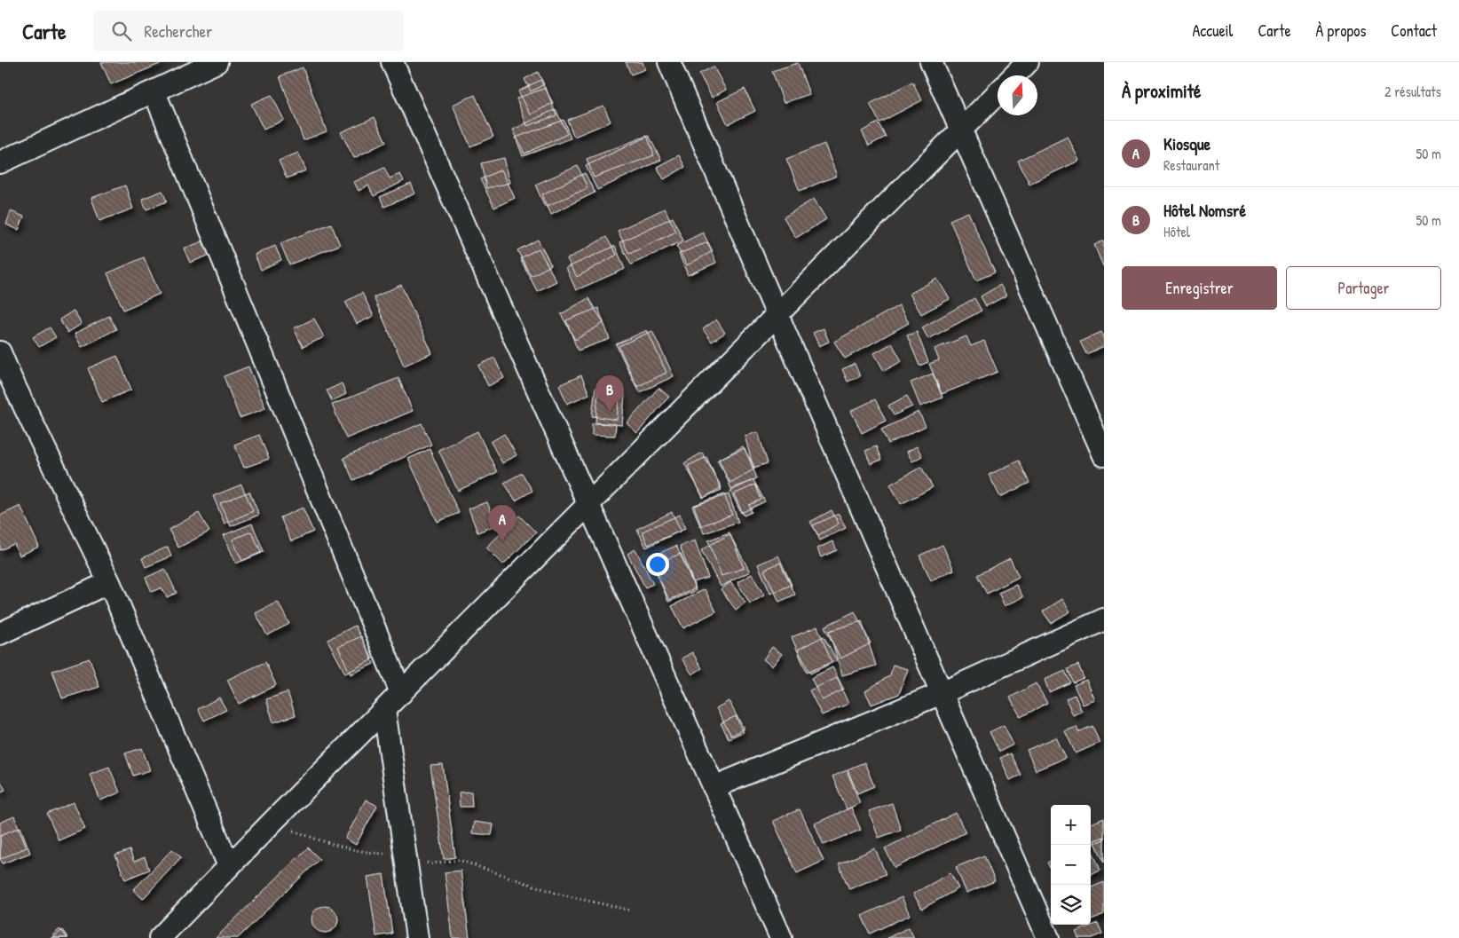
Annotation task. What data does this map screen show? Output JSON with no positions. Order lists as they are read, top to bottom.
{
  "north": "top",
  "page": {
    "header": "Carte",
    "search": "Rechercher",
    "nav": [
      "Accueil",
      "Carte",
      "À propos",
      "Contact"
    ],
    "heading": ["À proximité", "2 résultats"],
    "list": [
      {
        "mark": "A",
        "name": "Kiosque",
        "note": "Restaurant",
        "value": "50 m"
      },
      {
        "mark": "B",
        "name": "Hôtel Nomsré",
        "note": "Hôtel",
        "value": "50 m"
      }
    ],
    "buttons": ["Enregistrer", "Partager"],
    "pins": ["B", "A"],
    "map_buttons": ["+", "−"]
  }
}
